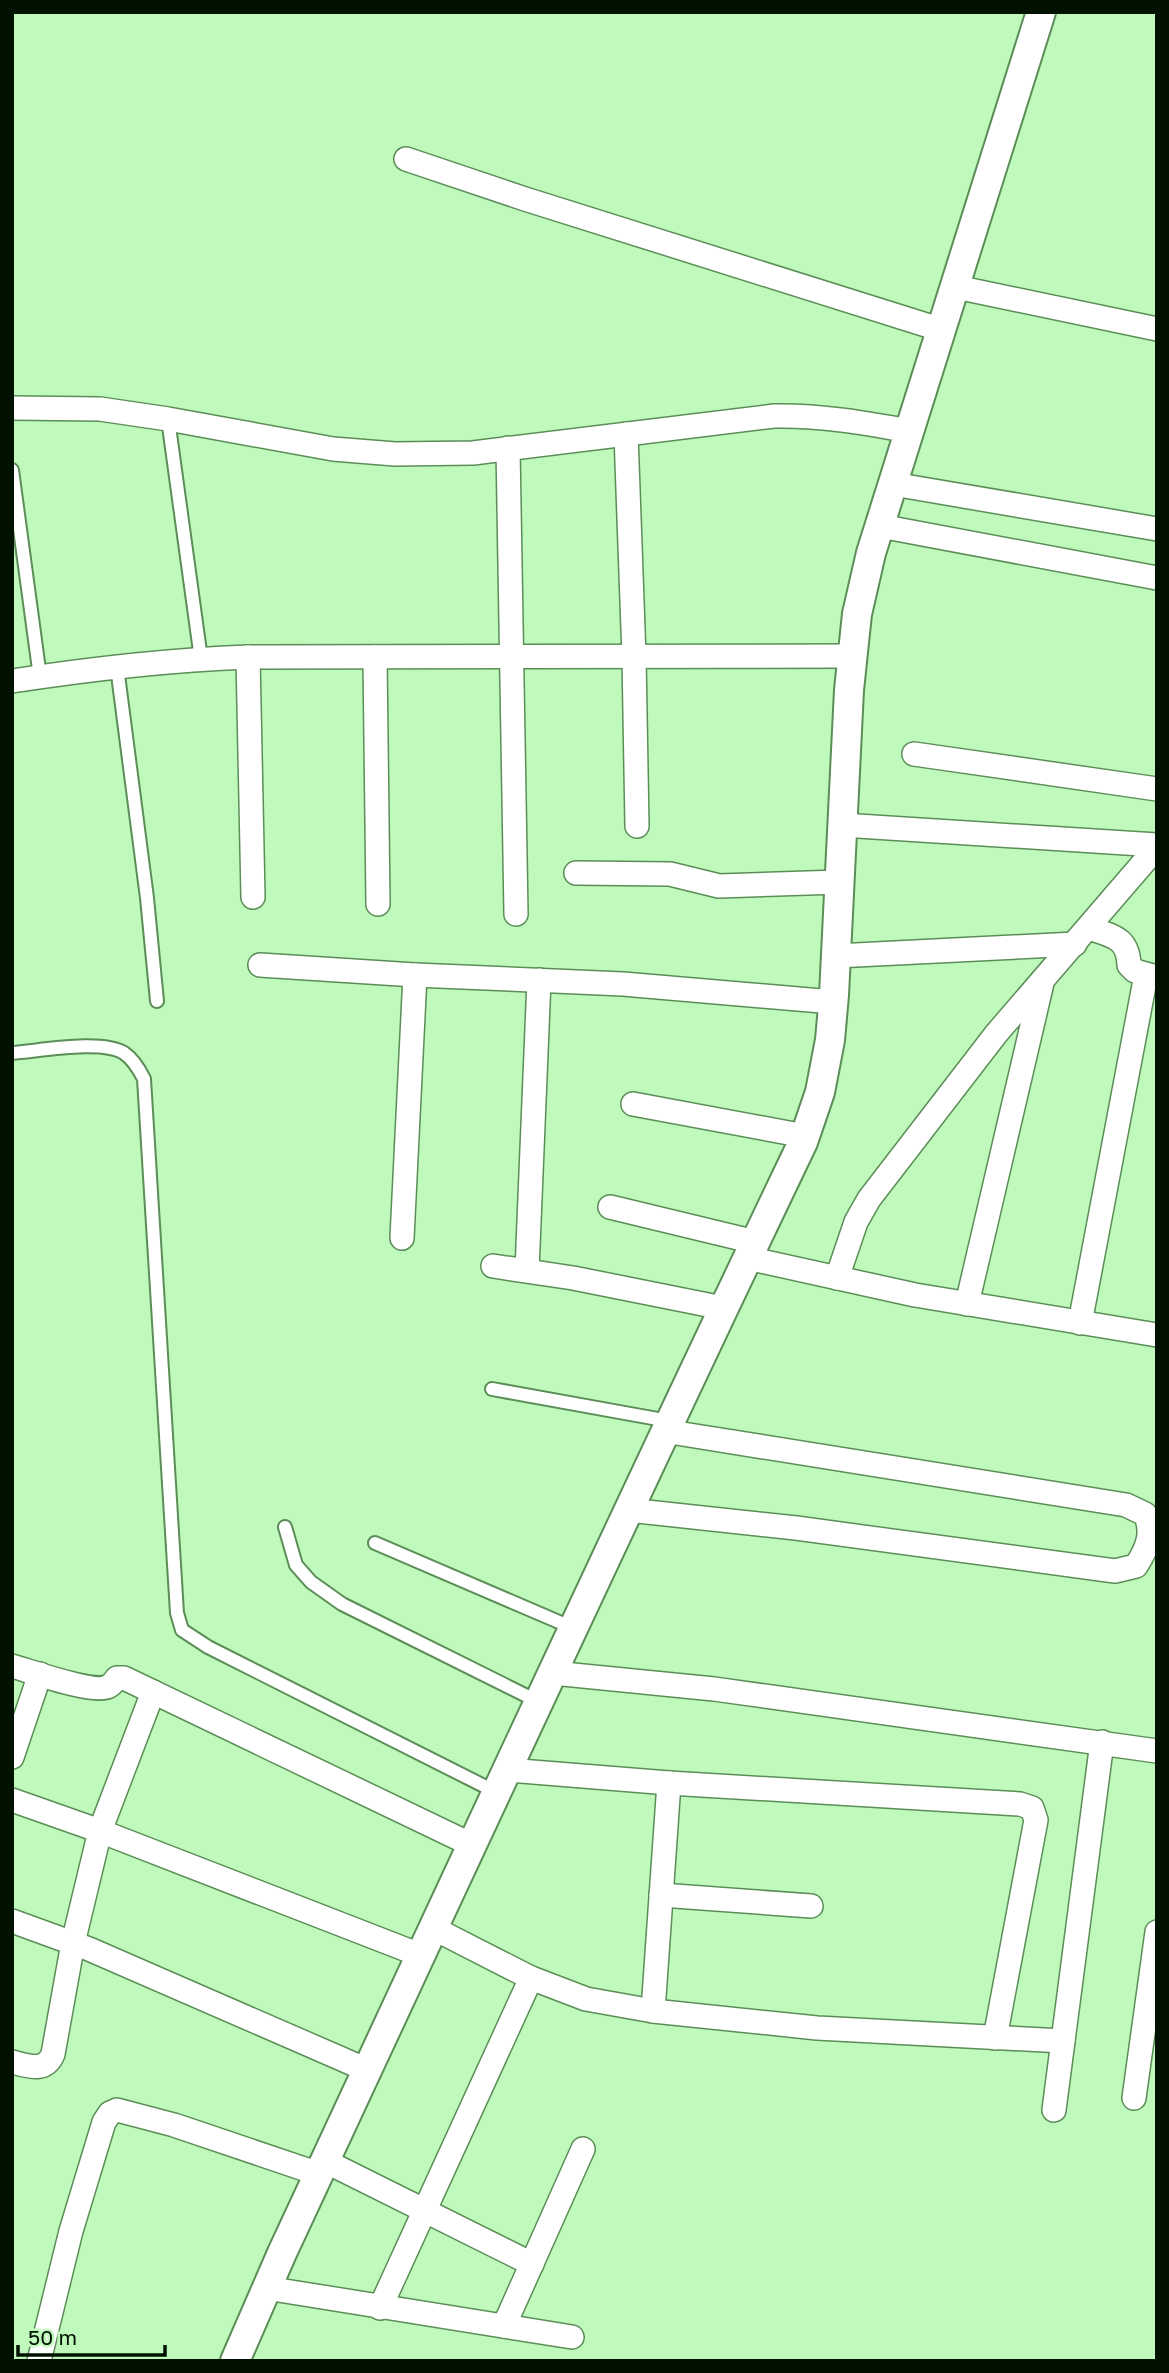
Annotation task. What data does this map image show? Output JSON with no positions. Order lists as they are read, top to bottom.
{
  "scale_bar": "50 m"
}
